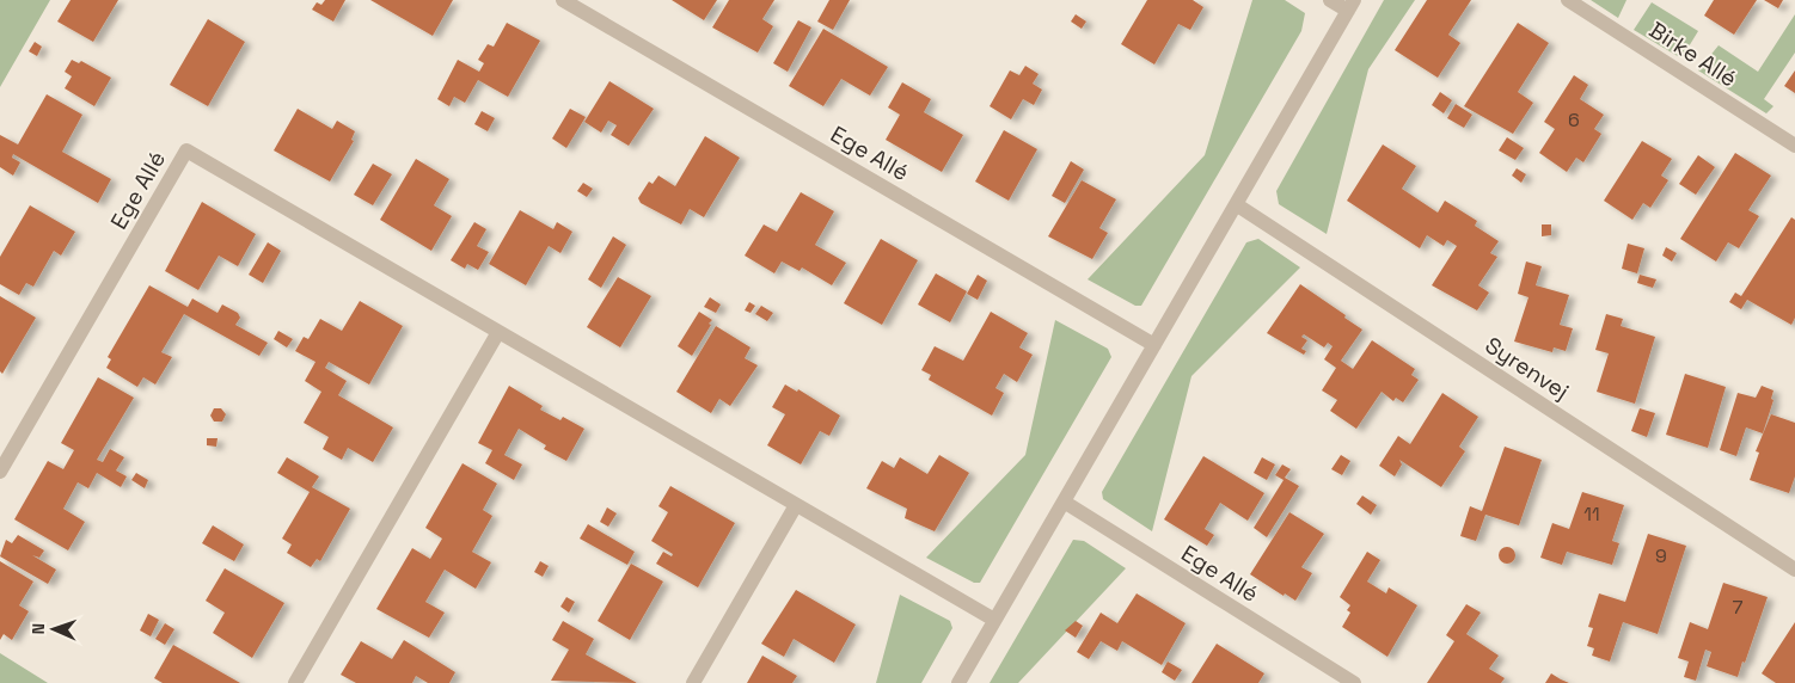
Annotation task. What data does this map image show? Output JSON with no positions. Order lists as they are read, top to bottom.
{
  "streets": {
    "street": ["Birke Allé", "Ege Allé", "Syrenvej"]
  },
  "house_numbers": [
    "6",
    "11",
    "9",
    "7"
  ],
  "north": "left"
}
